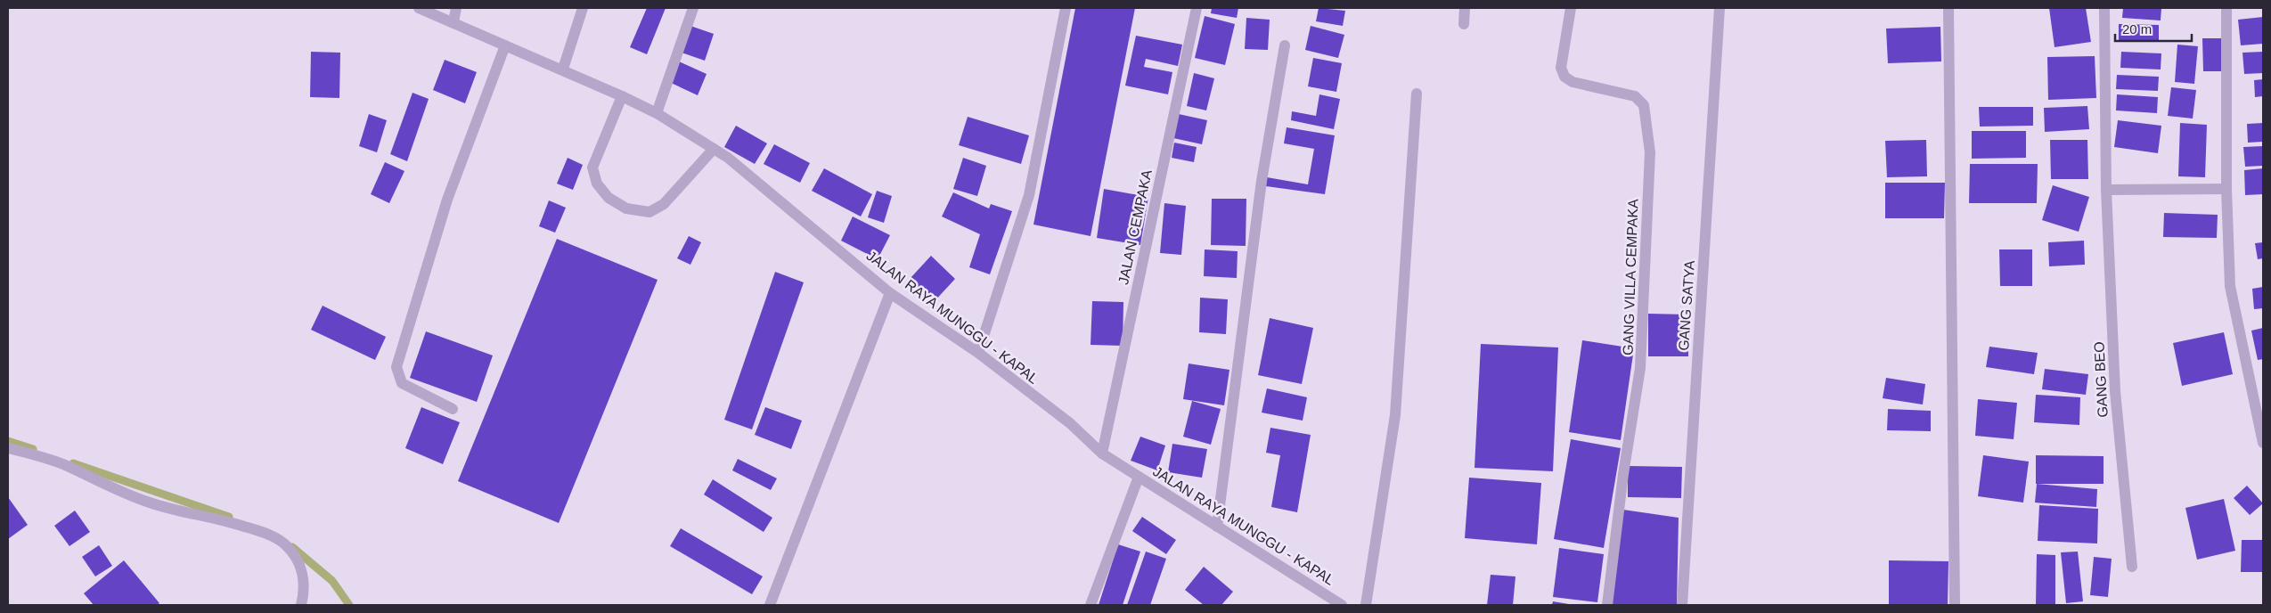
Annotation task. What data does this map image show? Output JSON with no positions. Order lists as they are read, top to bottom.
{
  "streets": {
    "street": [
      "JALAN CEMPAKA",
      "GANG VILLA CEMPAKA",
      "GANG SATYA",
      "JALAN RAYA MUNGGU - KAPAL",
      "GANG BEO"
    ]
  },
  "crossings": [
    ["JALAN CEMPAKA", "JALAN RAYA MUNGGU - KAPAL"]
  ],
  "scale_bar": "20 m"
}
